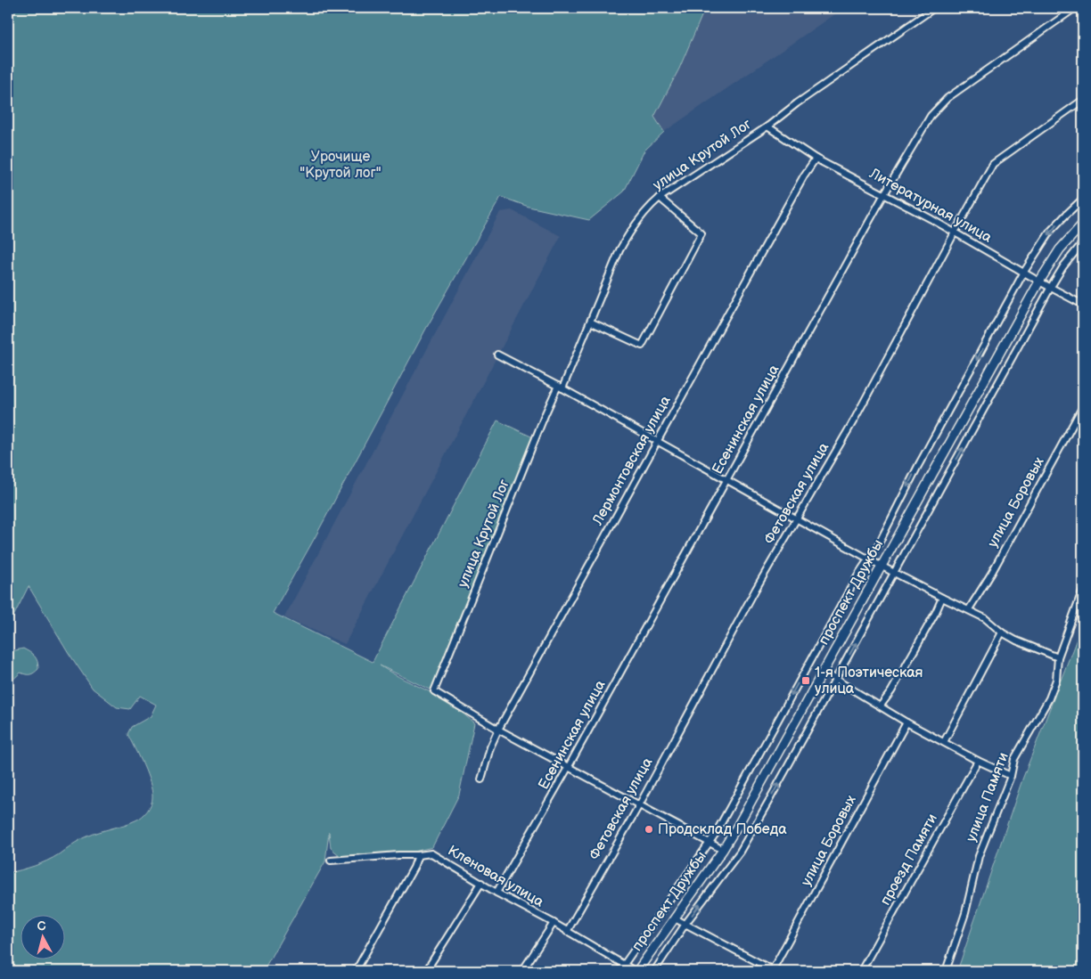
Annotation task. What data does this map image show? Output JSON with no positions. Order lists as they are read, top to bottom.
{
  "streets": {
    "main road": ["проспект Дружбы"],
    "street": [
      "улица Крутой Лог",
      "Литературная улица",
      "Есенинская улица",
      "Лермонтовская улица",
      "Фетовская улица",
      "улица Боровых",
      "улица Памяти",
      "проезд Памяти",
      "Кленовая улица"
    ]
  },
  "crossings": [
    ["улица Крутой Лог", "Литературная улица"],
    ["улица Крутой Лог", "Лермонтовская улица"],
    ["Литературная улица", "Есенинская улица"],
    ["Литературная улица", "Лермонтовская улица"],
    ["Литературная улица", "Фетовская улица"],
    ["Литературная улица", "проспект Дружбы"],
    ["Есенинская улица", "Кленовая улица"],
    ["Фетовская улица", "Кленовая улица"],
    ["проспект Дружбы", "Кленовая улица"]
  ],
  "parks": ["Урочище \"Крутой лог\""],
  "places": {
    "transit": ["1-я Поэтическая улица"],
    "other": ["Продсклад Победа"]
  },
  "north": "top"
}
